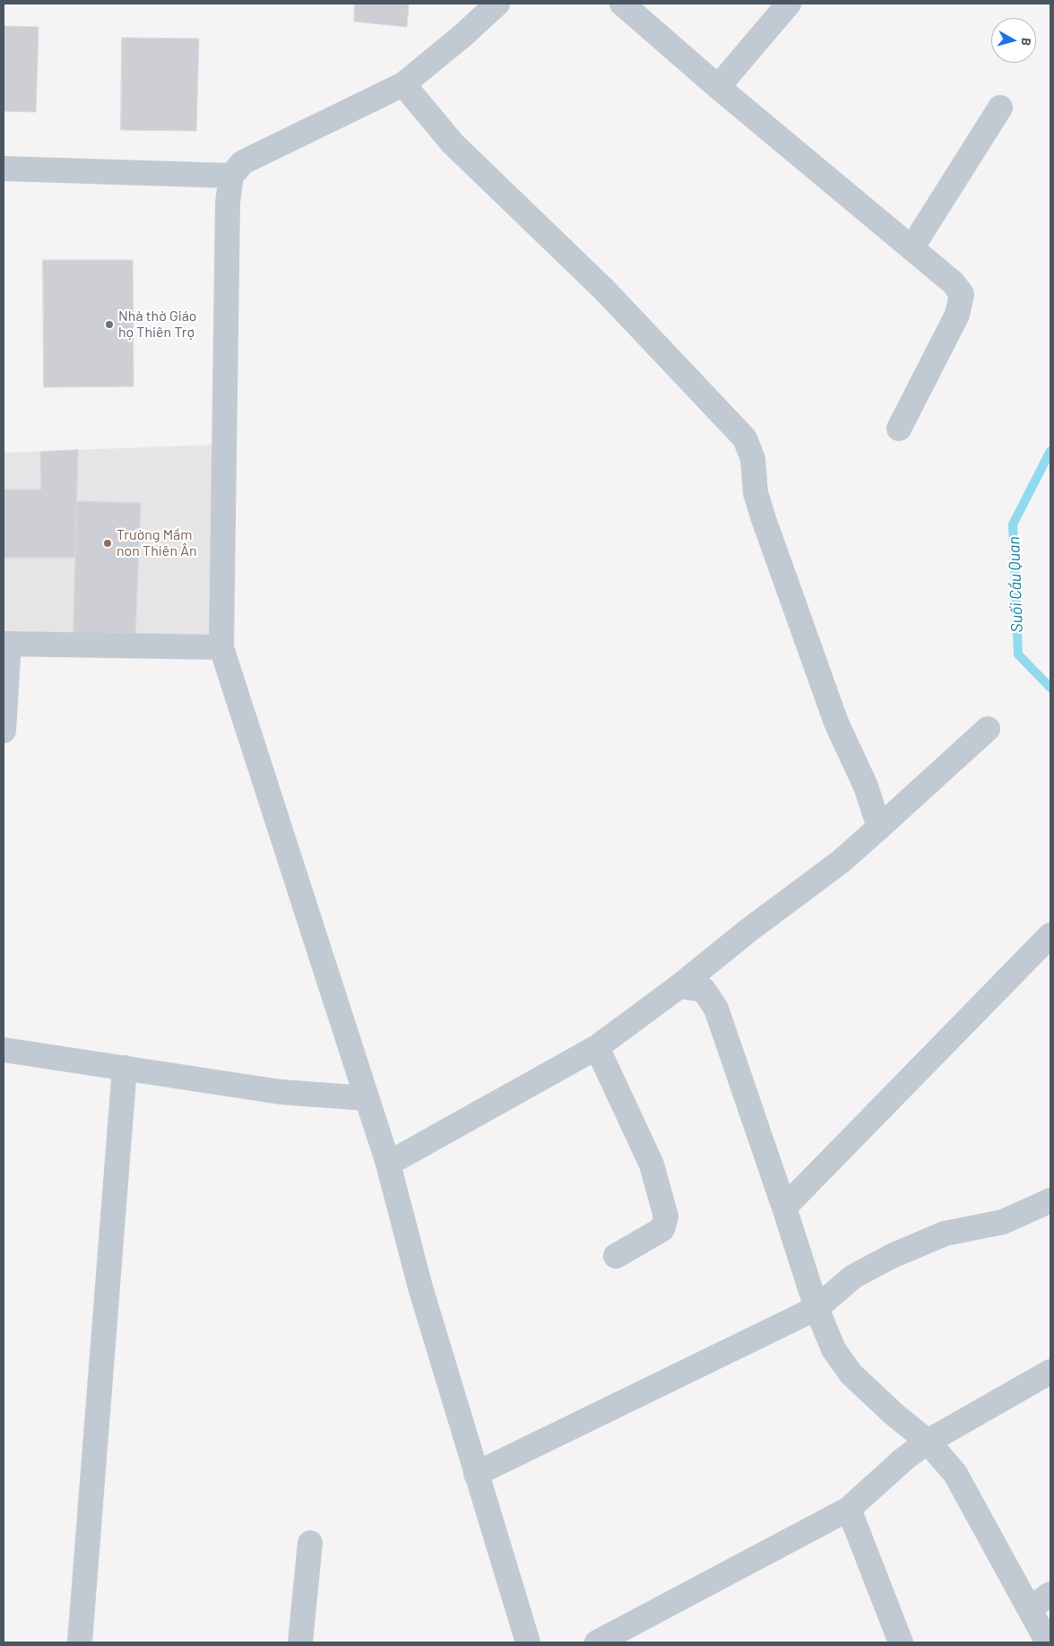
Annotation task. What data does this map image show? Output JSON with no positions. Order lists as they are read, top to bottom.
{
  "water": ["Suối Cầu Quan"],
  "places": ["Nhà thờ Giáo họ Thiên Trợ", "Trường Mầm non Thiên Ân"],
  "north": "right"
}
